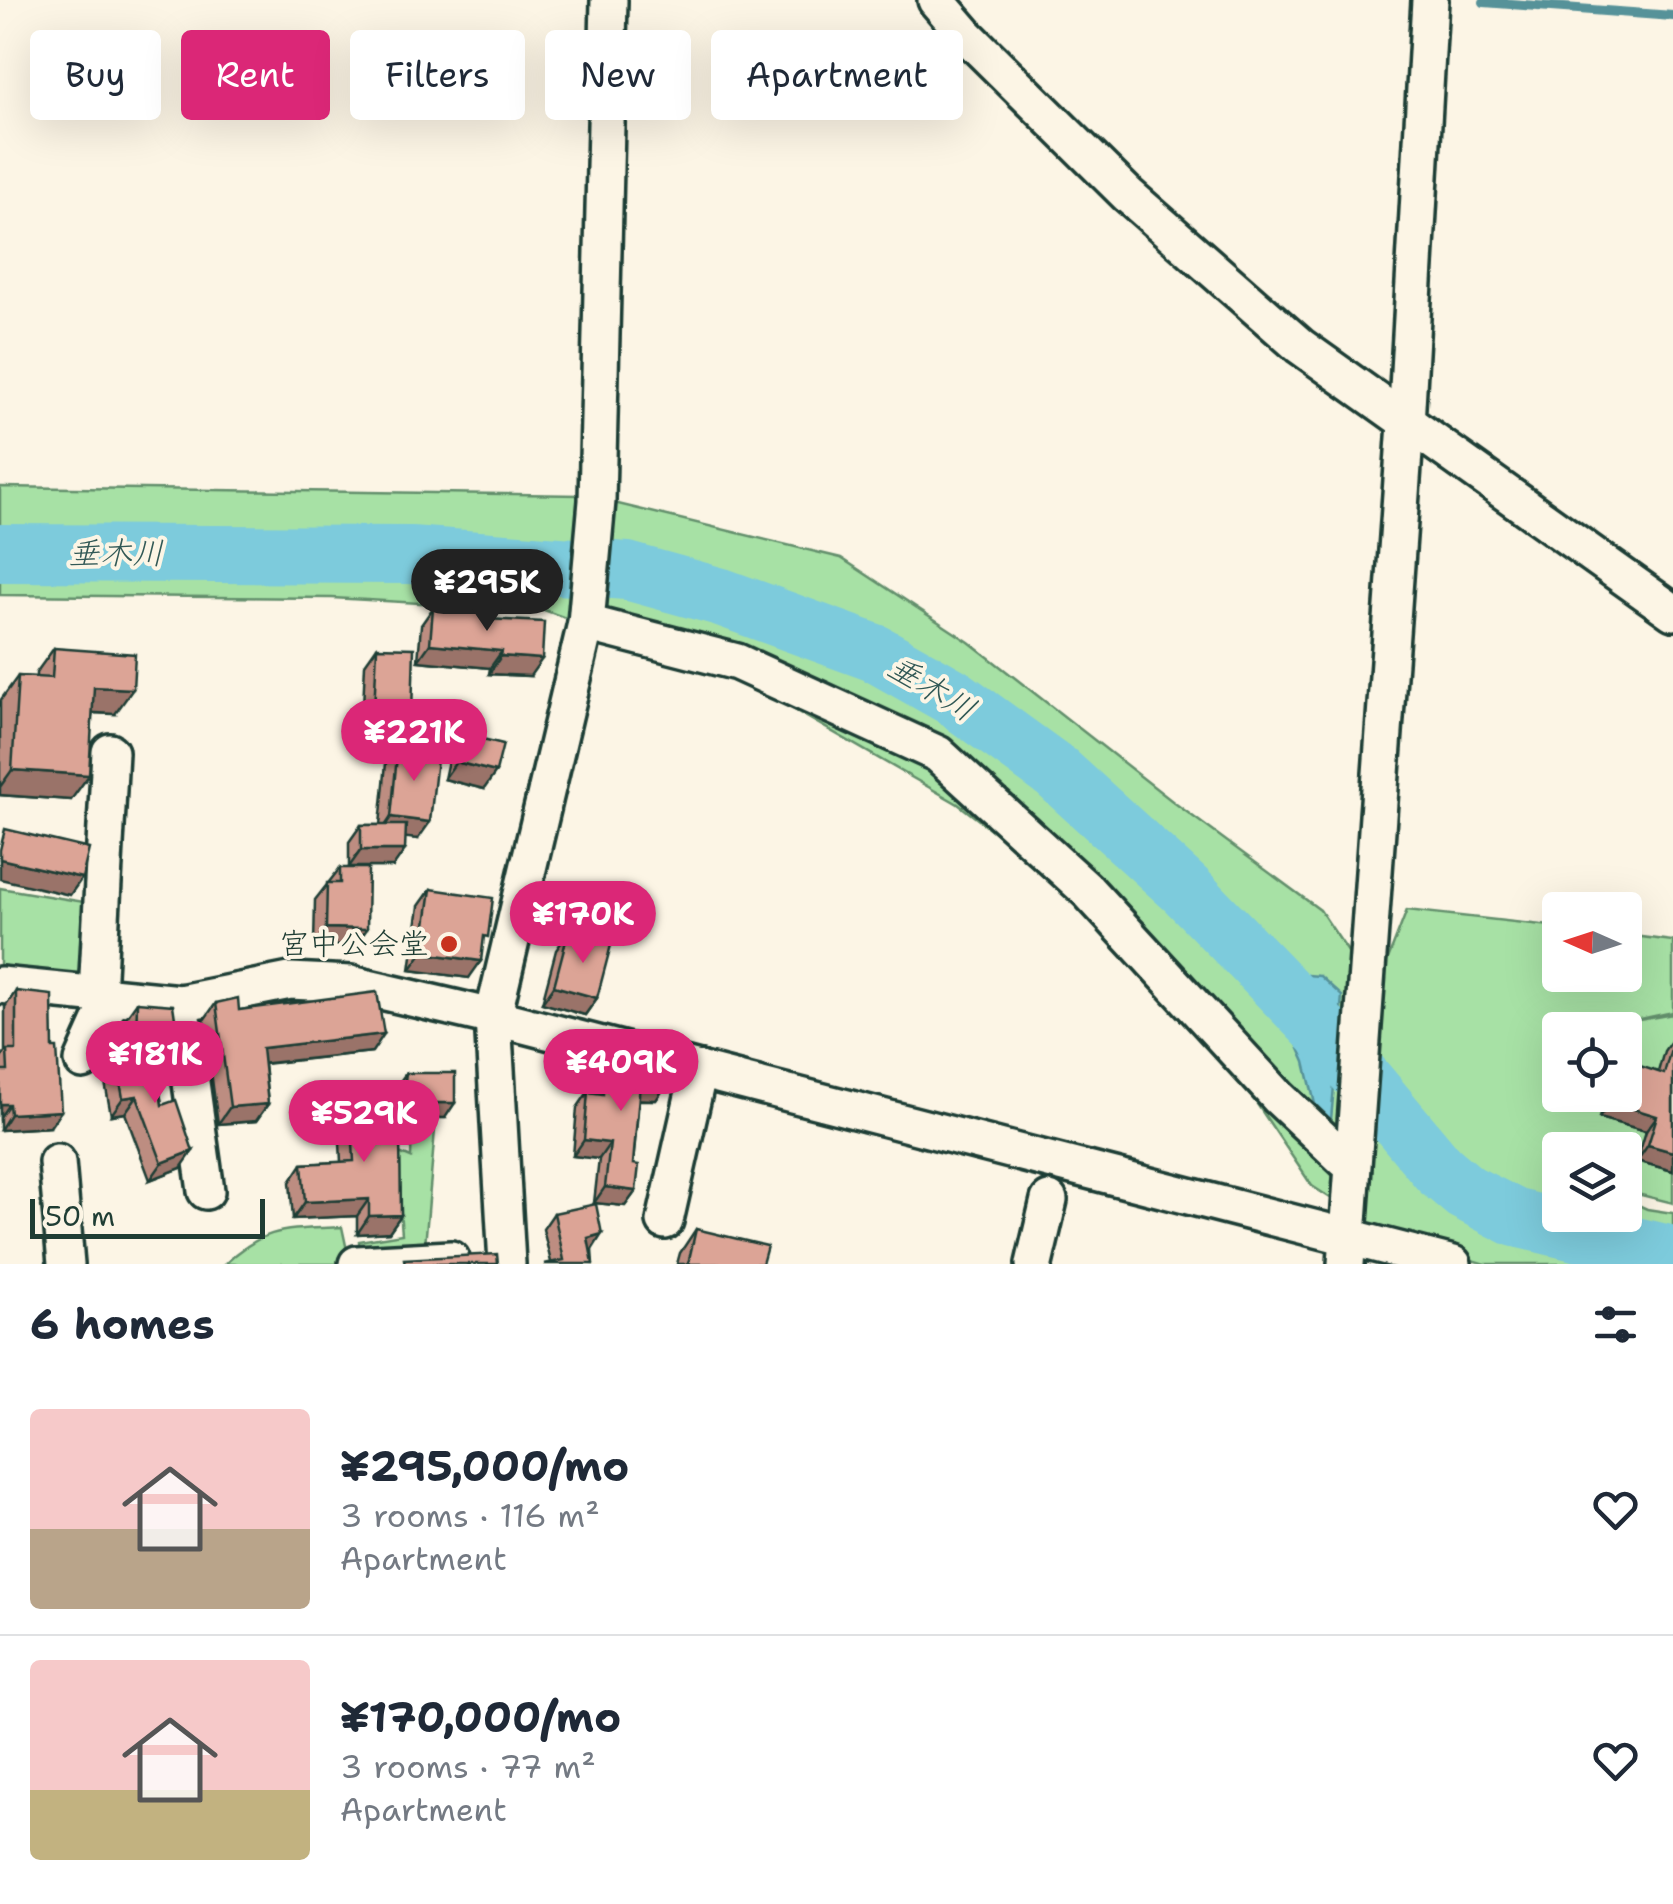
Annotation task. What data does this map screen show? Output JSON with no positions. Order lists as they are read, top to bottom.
{
  "water": ["垂木川"],
  "places": ["宮中公会堂"],
  "scale_bar": "50 m",
  "north": "left",
  "page": {
    "chip": [
      "Buy",
      "Rent",
      "Filters",
      "New",
      "Apartment"
    ],
    "price": [
      "¥295K",
      "¥221K",
      "¥170K",
      "¥181K",
      "¥409K",
      "¥529K"
    ],
    "scale": "50 m",
    "heading": "6 homes",
    "list": [
      {
        "name": "¥295,000/mo",
        "note": "3 rooms · 116 m² · Apartment"
      },
      {
        "name": "¥170,000/mo",
        "note": "3 rooms · 77 m² · Apartment"
      }
    ]
  }
}
